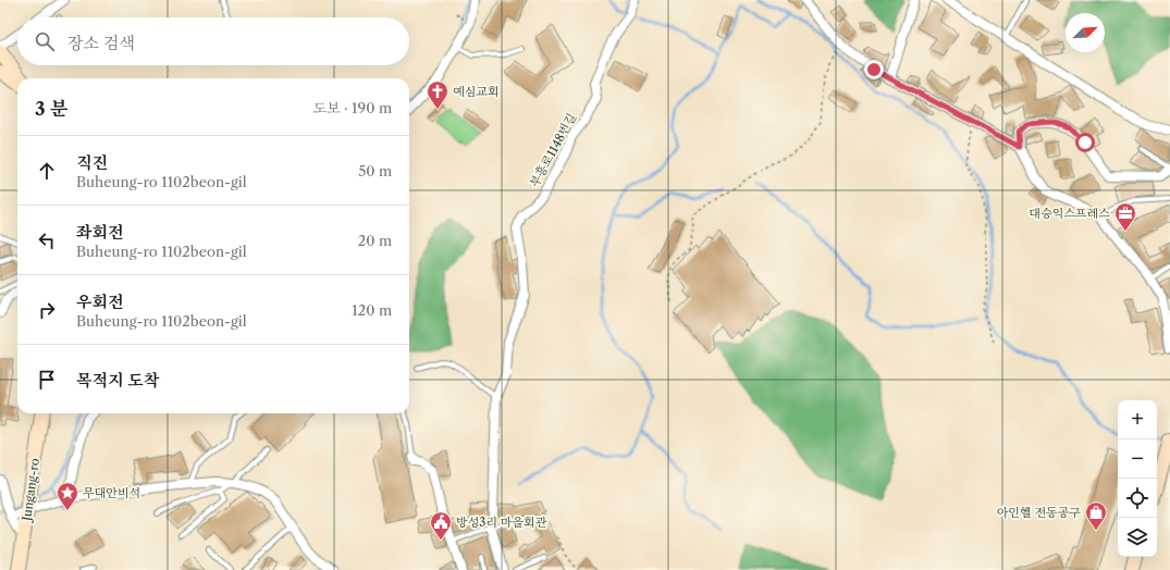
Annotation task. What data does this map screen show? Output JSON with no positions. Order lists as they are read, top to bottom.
{
  "streets": {
    "main road": ["Jungang-ro"],
    "street": ["부흥로1148번길"]
  },
  "places": {
    "church": ["예심교회"],
    "office": ["대승익스프레스"],
    "place": ["무태안비석"],
    "shop": ["아인헬 전동공구"],
    "public building": ["방성3리 마을회관"]
  },
  "north": "top right",
  "page": {
    "search": "장소 검색",
    "heading": ["3 분", "도보 · 190 m"],
    "list": [
      ["직진", "Buheung-ro 1102beon-gil", "50 m"],
      ["좌회전", "Buheung-ro 1102beon-gil", "20 m"],
      ["우회전", "Buheung-ro 1102beon-gil", "120 m"],
      "목적지 도착"
    ],
    "map_buttons": ["+", "−"]
  }
}
